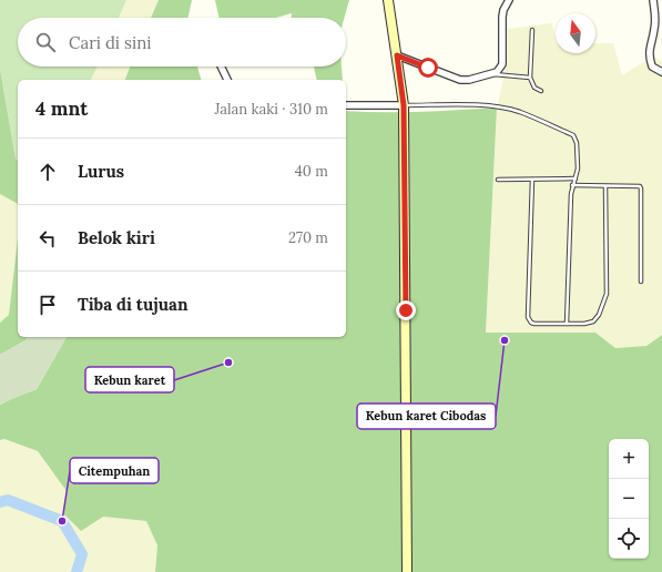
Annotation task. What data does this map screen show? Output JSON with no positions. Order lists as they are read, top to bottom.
{
  "places": ["Kebun karet Cibodas", "Kebun karet", "Citempuhan"],
  "north": "top",
  "page": {
    "search": "Cari di sini",
    "heading": ["4 mnt", "Jalan kaki · 310 m"],
    "list": [
      ["Lurus", "40 m"],
      ["Belok kiri", "270 m"],
      "Tiba di tujuan"
    ],
    "map_buttons": ["+", "−"]
  }
}
